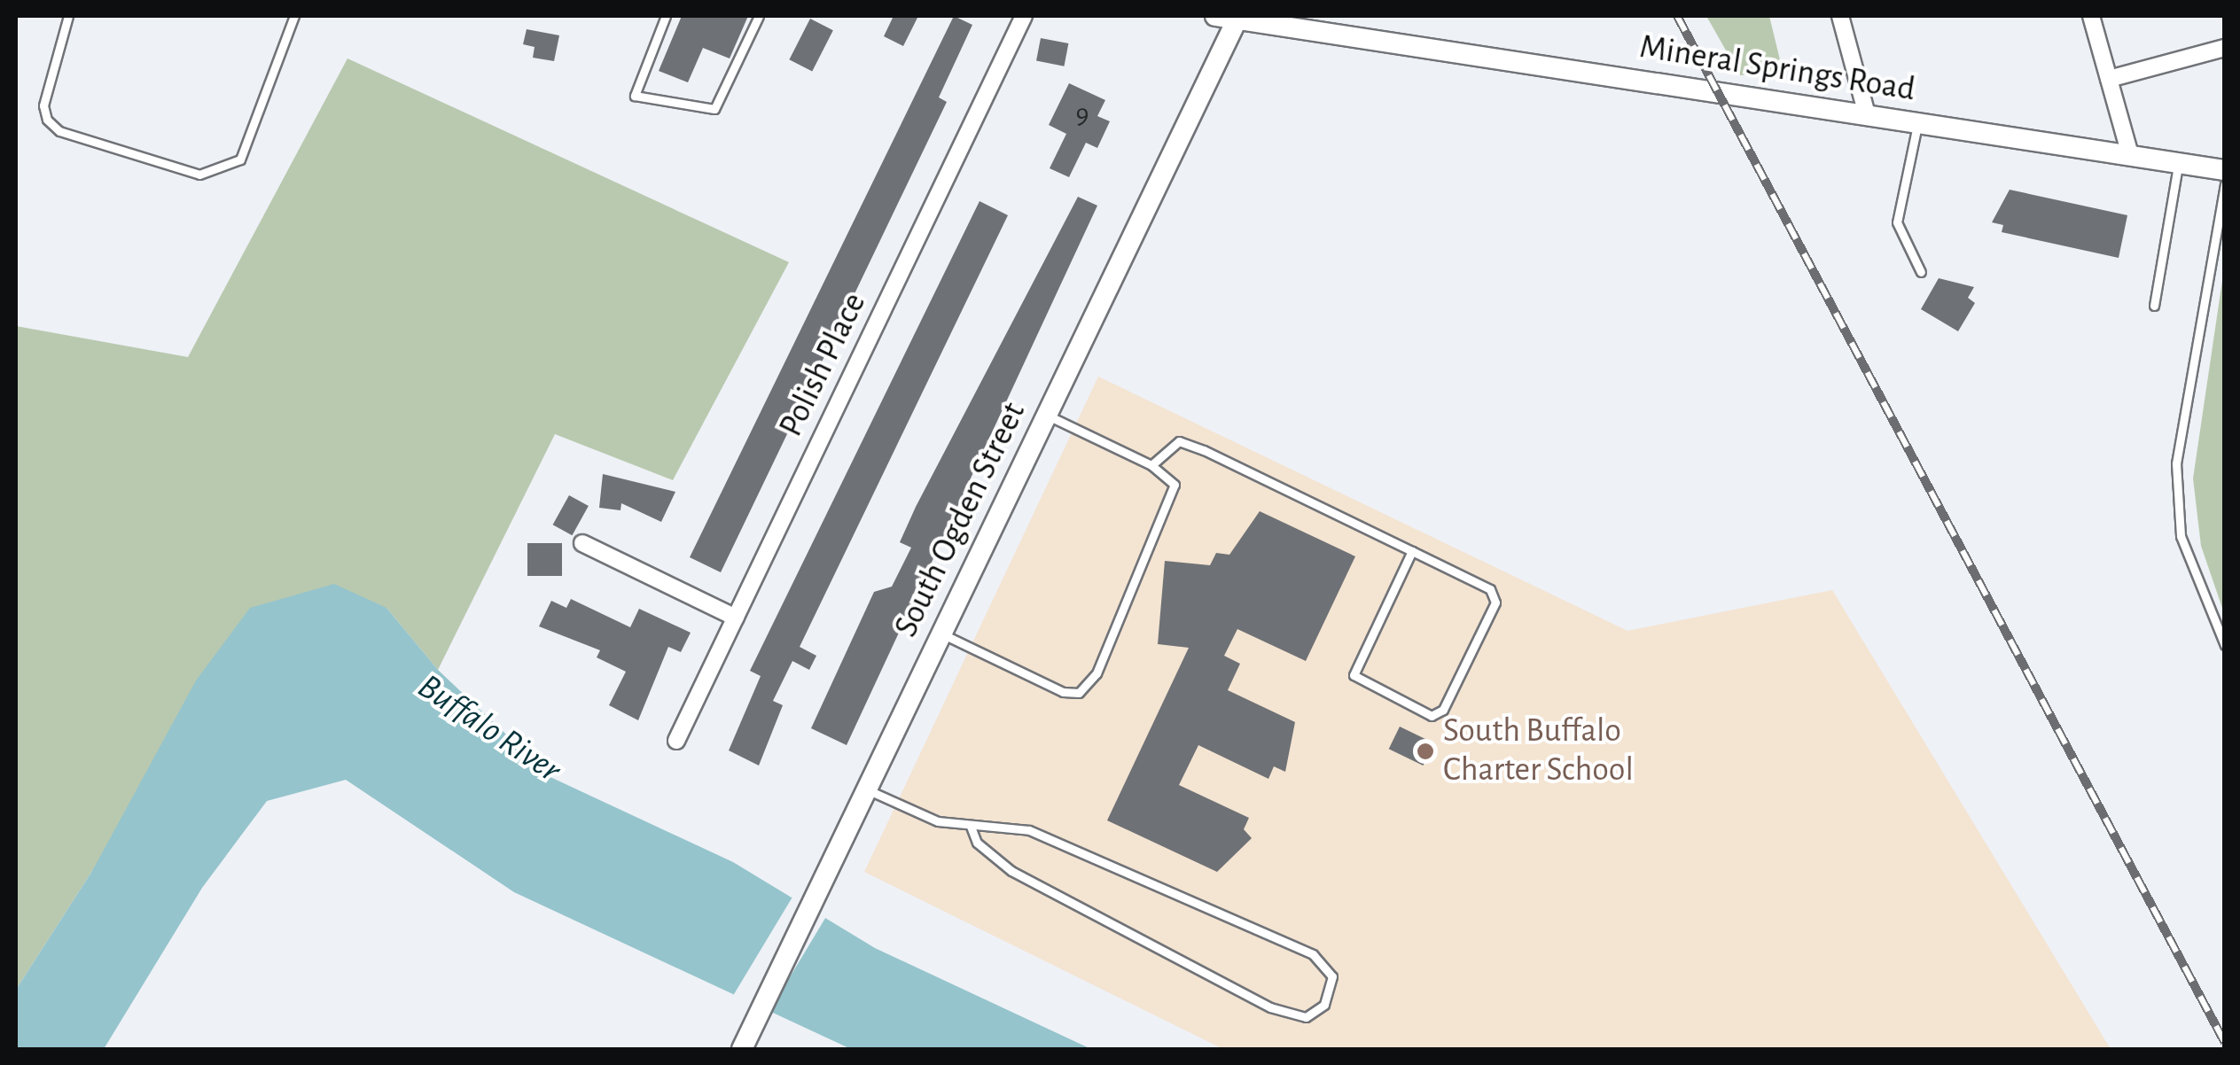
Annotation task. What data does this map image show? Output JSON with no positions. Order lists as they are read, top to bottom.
{
  "streets": {
    "street": ["Mineral Springs Road", "Polish Place", "South Ogden Street"]
  },
  "crossings": [
    ["Mineral Springs Road", "South Ogden Street"]
  ],
  "water": ["Buffalo River"],
  "places": ["South Buffalo Charter School"],
  "house_numbers": ["9"]
}
